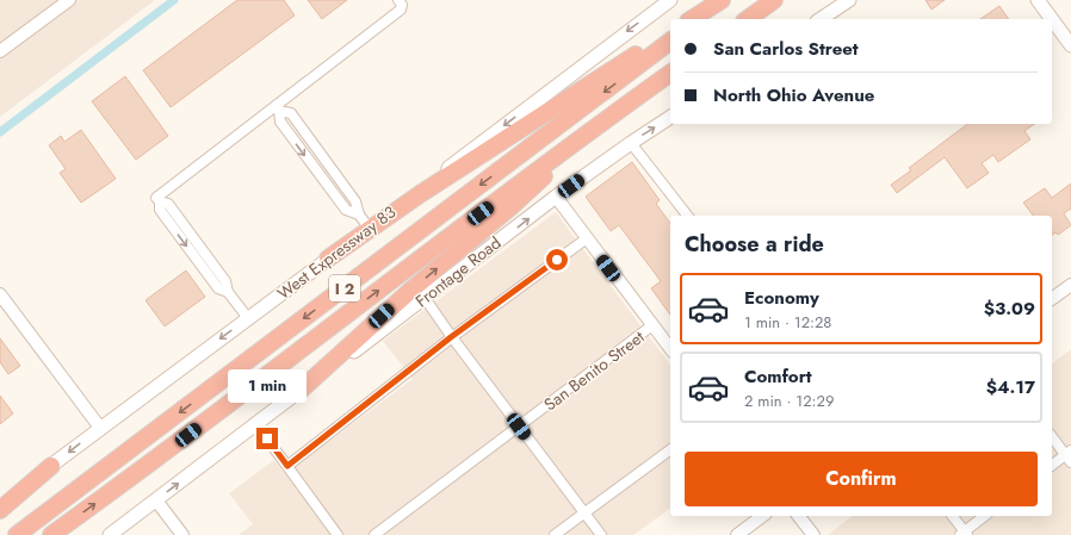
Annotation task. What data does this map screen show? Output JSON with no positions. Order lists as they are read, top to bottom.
{
  "streets": {
    "highway": ["I 2"],
    "main road": ["West Expressway 83", "Frontage Road"],
    "street": ["San Benito Street"]
  },
  "one_way": ["West Expressway 83", "Frontage Road"],
  "page": {
    "banner": ["San Carlos Street", "North Ohio Avenue"],
    "heading": "Choose a ride",
    "list": [
      {
        "name": "Economy",
        "note": "1 min · 12:28",
        "value": "$3.09"
      },
      {
        "name": "Comfort",
        "note": "2 min · 12:29",
        "value": "$4.17"
      }
    ],
    "bubble": "1 min",
    "buttons": "Confirm"
  }
}
